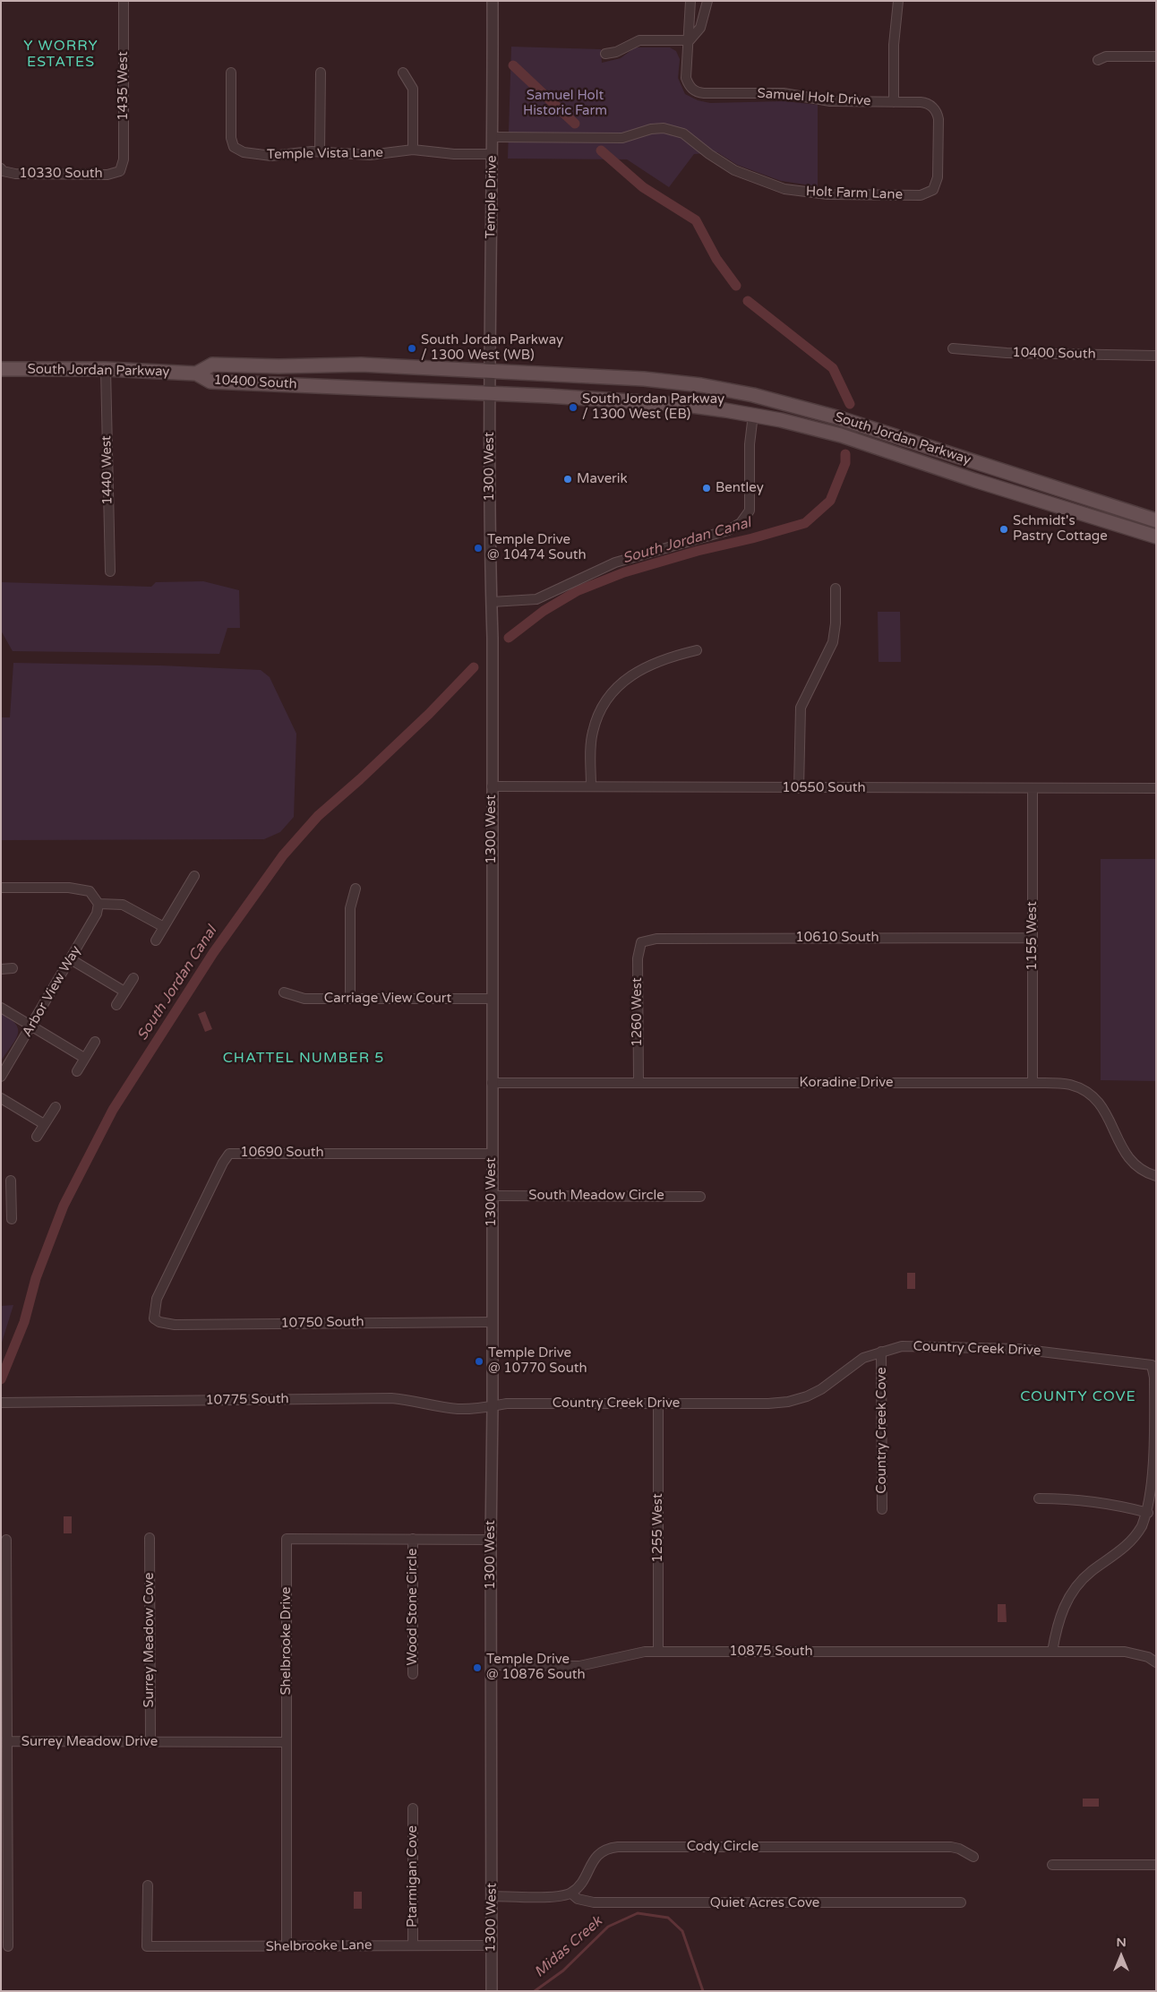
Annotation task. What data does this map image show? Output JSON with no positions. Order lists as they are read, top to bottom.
{
  "streets": {
    "main road": ["10400 South", "South Jordan Parkway"],
    "street": [
      "1435 West",
      "Samuel Holt Drive",
      "Temple Vista Lane",
      "10330 South",
      "Holt Farm Lane",
      "Temple Drive",
      "1300 West",
      "1440 West",
      "10550 South",
      "1155 West",
      "10610 South",
      "Arbor View Way",
      "Carriage View Court",
      "1260 West",
      "Koradine Drive",
      "10690 South",
      "South Meadow Circle",
      "10750 South",
      "Country Creek Drive",
      "10775 South",
      "Country Creek Cove",
      "1255 West",
      "Wood Stone Circle",
      "Surrey Meadow Cove",
      "Shelbrooke Drive",
      "10875 South",
      "Surrey Meadow Drive",
      "Cody Circle",
      "Ptarmigan Cove",
      "Quiet Acres Cove",
      "Shelbrooke Lane"
    ]
  },
  "crossings": [
    ["1435 West", "10330 South"],
    ["Samuel Holt Drive", "Holt Farm Lane"],
    ["Temple Vista Lane", "Temple Drive"],
    ["Holt Farm Lane", "Temple Drive"],
    ["Temple Drive", "10400 South"],
    ["Temple Drive", "1300 West"],
    ["10400 South", "South Jordan Parkway"],
    ["10400 South", "1300 West"],
    ["South Jordan Parkway", "1440 West"],
    ["1300 West", "10550 South"],
    ["1300 West", "Carriage View Court"],
    ["1300 West", "Koradine Drive"],
    ["1300 West", "10690 South"],
    ["1300 West", "South Meadow Circle"],
    ["1300 West", "10750 South"],
    ["1300 West", "Country Creek Drive"],
    ["1300 West", "10775 South"],
    ["1300 West", "Shelbrooke Drive"],
    ["1300 West", "10875 South"],
    ["1300 West", "Shelbrooke Lane"],
    ["10550 South", "1155 West"],
    ["1155 West", "10610 South"],
    ["1155 West", "Koradine Drive"],
    ["10610 South", "1260 West"],
    ["1260 West", "Koradine Drive"],
    ["10690 South", "10750 South"],
    ["Country Creek Drive", "10775 South"],
    ["Country Creek Drive", "Country Creek Cove"],
    ["Country Creek Drive", "1255 West"],
    ["Country Creek Drive", "10875 South"],
    ["1255 West", "10875 South"],
    ["Wood Stone Circle", "Shelbrooke Drive"],
    ["Surrey Meadow Cove", "Surrey Meadow Drive"],
    ["Shelbrooke Drive", "Surrey Meadow Drive"],
    ["Shelbrooke Drive", "Shelbrooke Lane"],
    ["Cody Circle", "Quiet Acres Cove"],
    ["Ptarmigan Cove", "Shelbrooke Lane"]
  ],
  "districts": ["Y WORRY ESTATES", "CHATTEL NUMBER 5", "COUNTY COVE"],
  "water": ["South Jordan Canal", "Midas Creek"],
  "parks": ["Samuel Holt Historic Farm"],
  "places": [
    "South Jordan Parkway / 1300 West (WB)",
    "South Jordan Parkway / 1300 West (EB)",
    "Maverik",
    "Bentley",
    "Schmidt's Pastry Cottage",
    "Temple Drive @ 10474 South",
    "Temple Drive @ 10770 South",
    "Temple Drive @ 10876 South"
  ],
  "north": "top"
}
